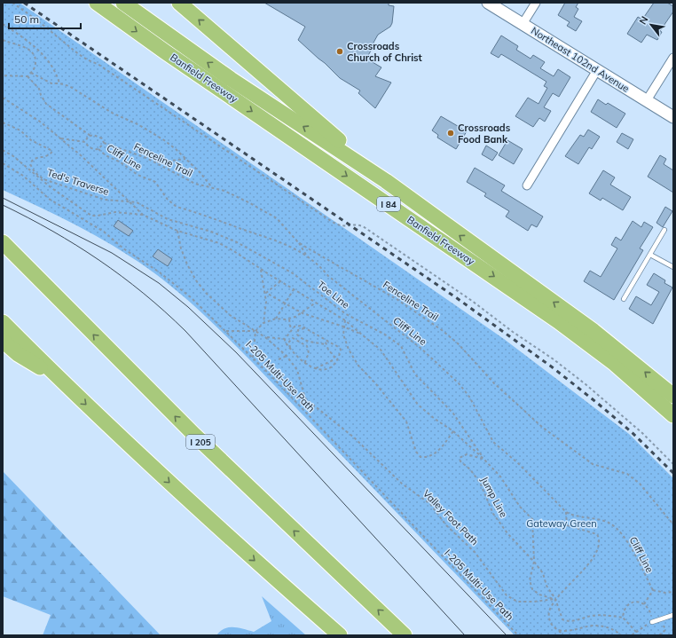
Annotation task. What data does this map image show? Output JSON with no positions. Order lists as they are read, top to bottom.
{
  "streets": {
    "highway": ["Banfield Freeway", "I 84", "I 205"],
    "main road": ["Northeast 102nd Avenue"],
    "path": [
      "Cliff Line",
      "Fenceline Trail",
      "Ted's Traverse",
      "Toe Line",
      "I-205 Multi-Use Path",
      "Jump Line",
      "Valley Foot Path"
    ]
  },
  "crossings": [
    ["Cliff Line", "Fenceline Trail"],
    ["Ted's Traverse", "Toe Line"],
    ["Toe Line", "Jump Line"],
    ["Jump Line", "Valley Foot Path"]
  ],
  "parks": ["Gateway Green"],
  "places": ["Crossroads Church of Christ", "Crossroads Food Bank"],
  "scale_bar": "50 m",
  "north": "top left"
}
